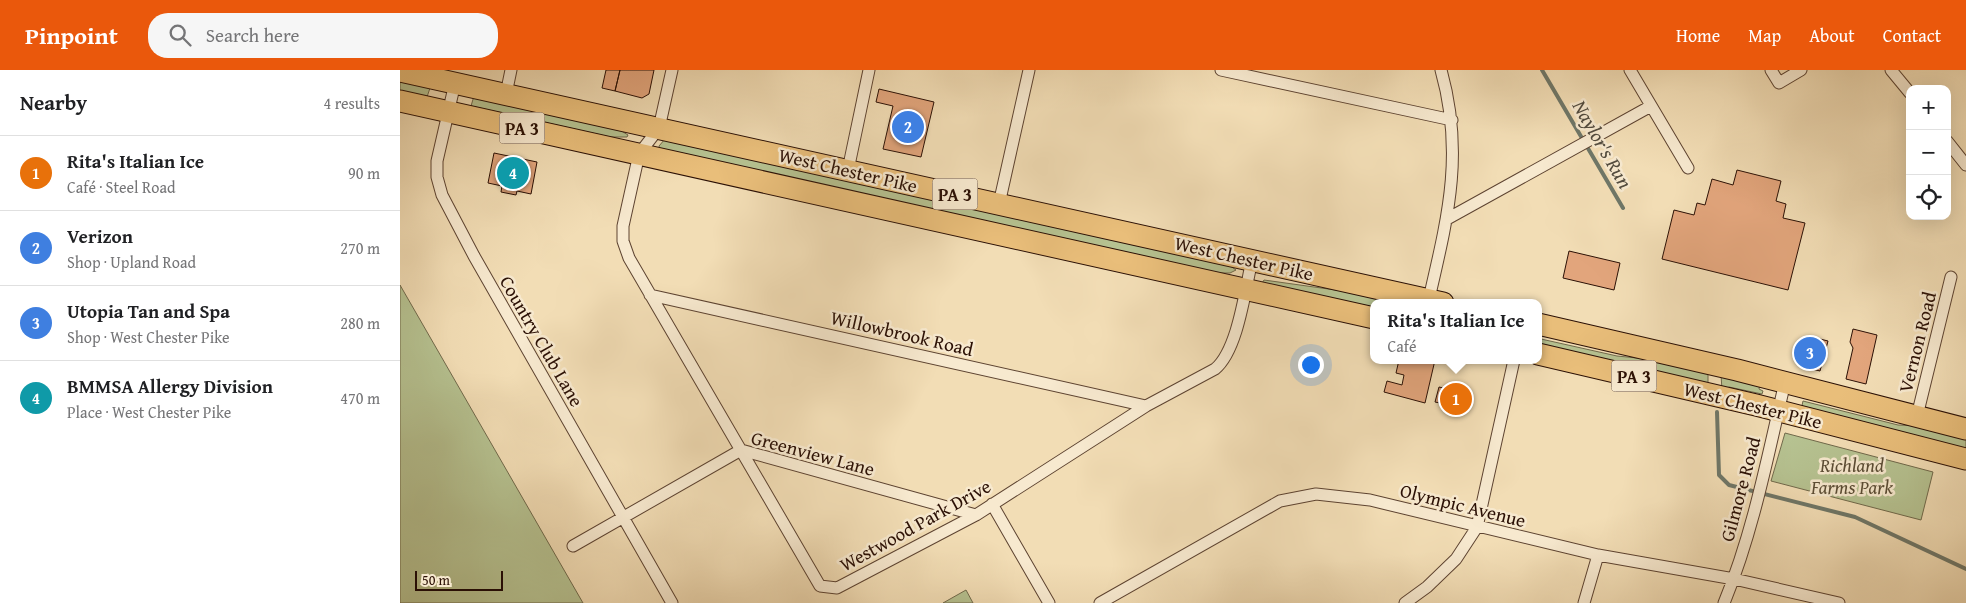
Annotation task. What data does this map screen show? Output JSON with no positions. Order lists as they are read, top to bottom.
{
  "streets": {
    "highway": ["PA 3", "West Chester Pike"],
    "street": [
      "Willowbrook Road",
      "Country Club Lane",
      "Vernon Road",
      "Greenview Lane",
      "Gilmore Road",
      "Olympic Avenue",
      "Westwood Park Drive"
    ]
  },
  "crossings": [
    ["West Chester Pike", "Country Club Lane"],
    ["West Chester Pike", "Vernon Road"],
    ["West Chester Pike", "Gilmore Road"],
    ["West Chester Pike", "Westwood Park Drive"],
    ["Willowbrook Road", "Westwood Park Drive"],
    ["Country Club Lane", "Greenview Lane"],
    ["Greenview Lane", "Westwood Park Drive"],
    ["Gilmore Road", "Olympic Avenue"]
  ],
  "water": ["Naylor's Run"],
  "parks": ["Richland Farms Park"],
  "scale_bar": "50 m",
  "page": {
    "header": "Pinpoint",
    "search": "Search here",
    "nav": [
      "Home",
      "Map",
      "About",
      "Contact"
    ],
    "heading": ["Nearby", "4 results"],
    "map_buttons": ["+", "−"],
    "pins": [
      "2",
      "4",
      "3",
      "1"
    ],
    "list": [
      {
        "mark": "1",
        "name": "Rita's Italian Ice",
        "note": "Café · Steel Road",
        "value": "90 m"
      },
      {
        "mark": "2",
        "name": "Verizon",
        "note": "Shop · Upland Road",
        "value": "270 m"
      },
      {
        "mark": "3",
        "name": "Utopia Tan and Spa",
        "note": "Shop · West Chester Pike",
        "value": "280 m"
      },
      {
        "mark": "4",
        "name": "BMMSA Allergy Division",
        "note": "Place · West Chester Pike",
        "value": "470 m"
      }
    ],
    "popup": ["Rita's Italian Ice", "Café"],
    "scale": "50 m"
  }
}
